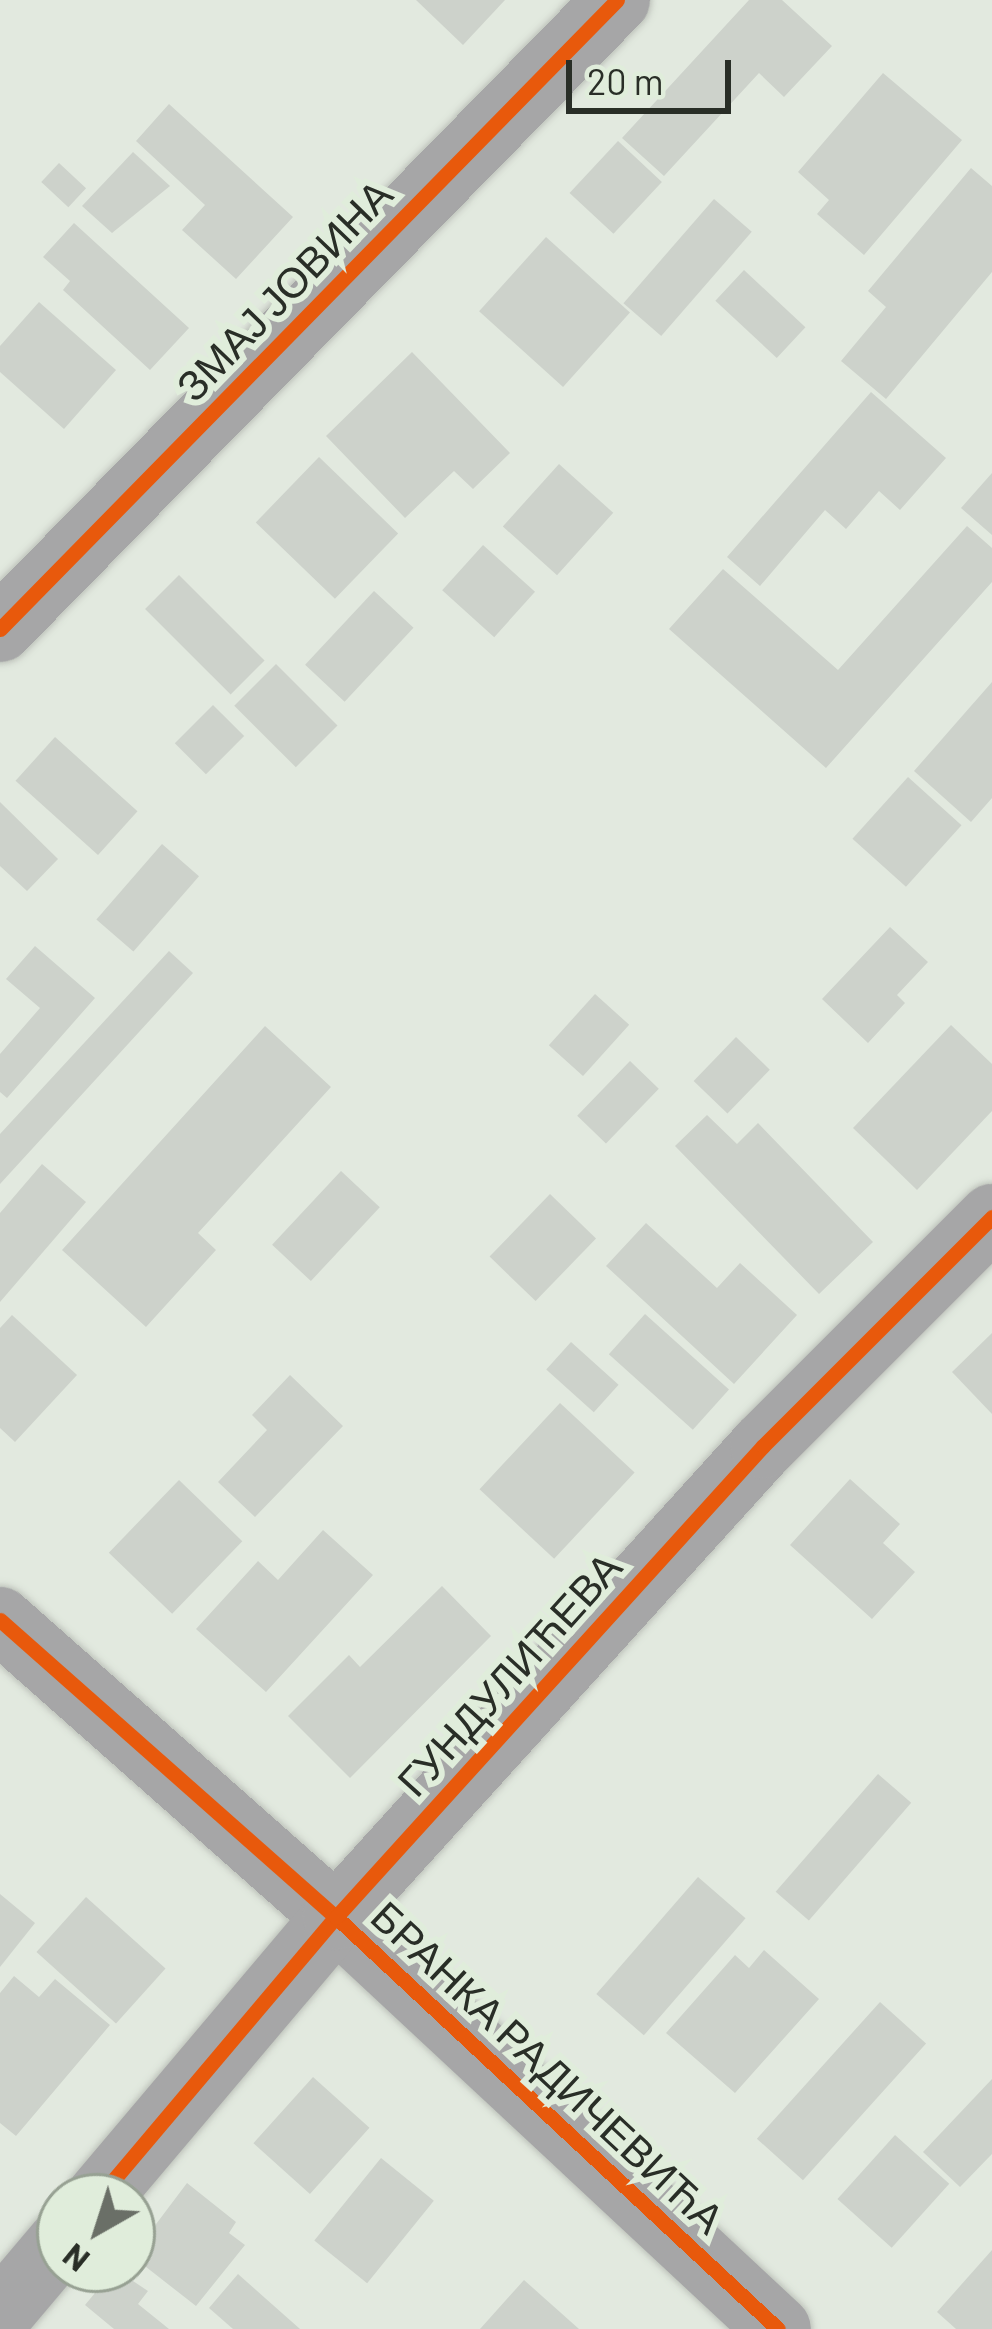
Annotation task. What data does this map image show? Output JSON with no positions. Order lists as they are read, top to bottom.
{
  "streets": {
    "street": ["ЗМАЈ ЈОВИНА", "ГУНДУЛИЋЕВА", "БРАНКА РАДИЧЕВИЋА"]
  },
  "crossings": [
    ["ГУНДУЛИЋЕВА", "БРАНКА РАДИЧЕВИЋА"]
  ],
  "scale_bar": "20 m",
  "north": "bottom left"
}
